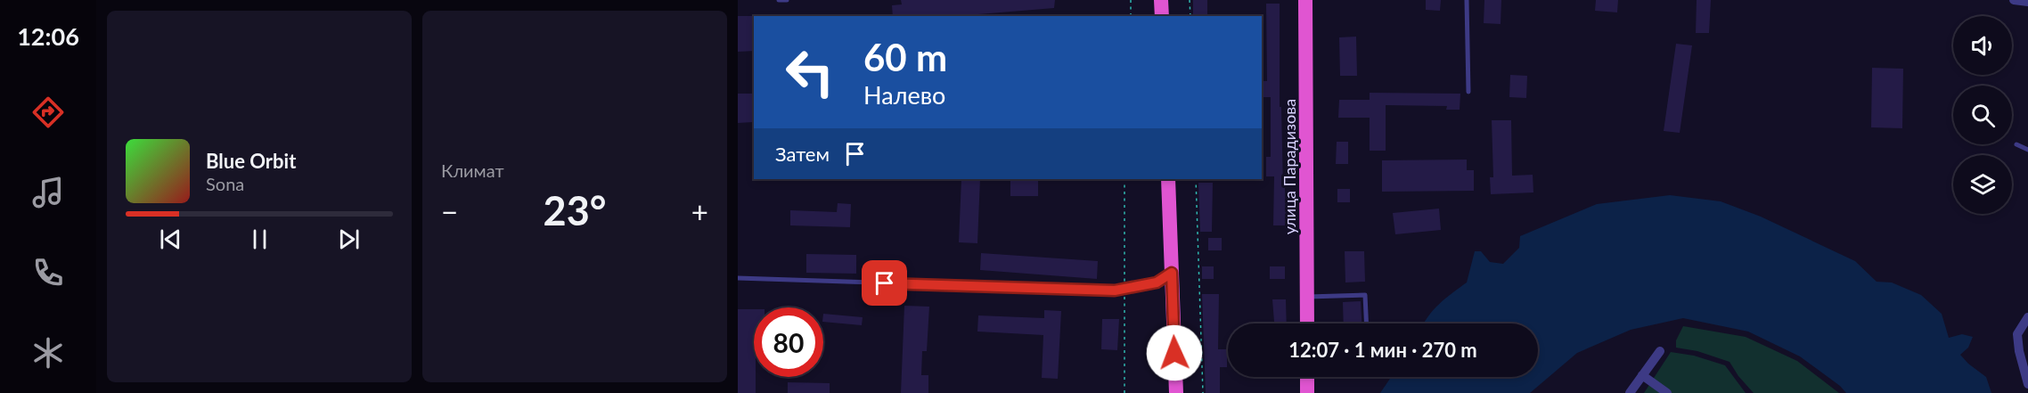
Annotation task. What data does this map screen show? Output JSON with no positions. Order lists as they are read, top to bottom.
{
  "streets": {
    "highway": ["улица Парадизова"]
  },
  "page": {
    "tabs": "12:06",
    "tile": "Климат",
    "turn": ["60 m", "Налево"],
    "then": "Затем",
    "song": ["Blue Orbit", "Sona"],
    "heat": ["−", "23°", "+"],
    "limit": "80",
    "trip": "12:07 · 1 мин · 270 m"
  }
}
